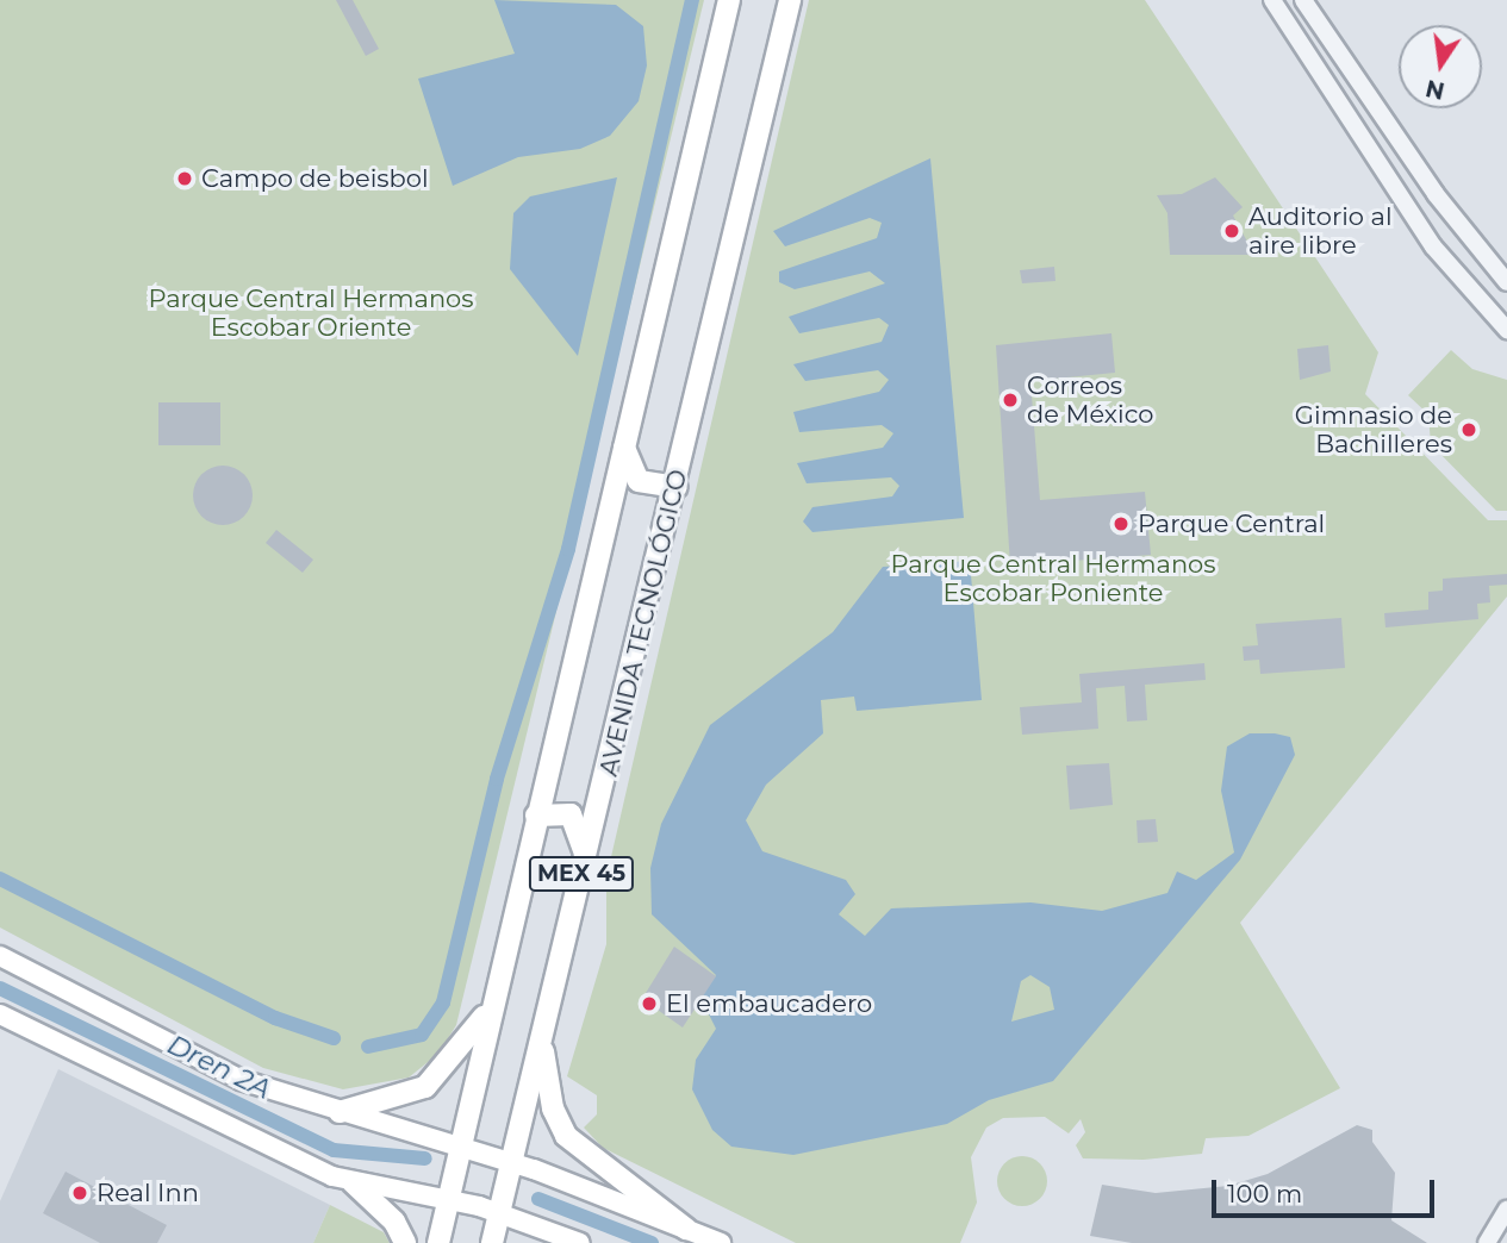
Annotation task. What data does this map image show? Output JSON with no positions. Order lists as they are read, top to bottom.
{
  "streets": {
    "main road": ["AVENIDA TECNOLÓGICO", "MEX 45"]
  },
  "water": ["Dren 2A"],
  "parks": ["Parque Central Hermanos Escobar Oriente", "Parque Central Hermanos Escobar Poniente"],
  "places": [
    "Campo de beisbol",
    "Auditorio al aire libre",
    "Correos de México",
    "Gimnasio de Bachilleres",
    "Parque Central",
    "El embaucadero",
    "Real Inn"
  ],
  "scale_bar": "100 m",
  "north": "bottom"
}
